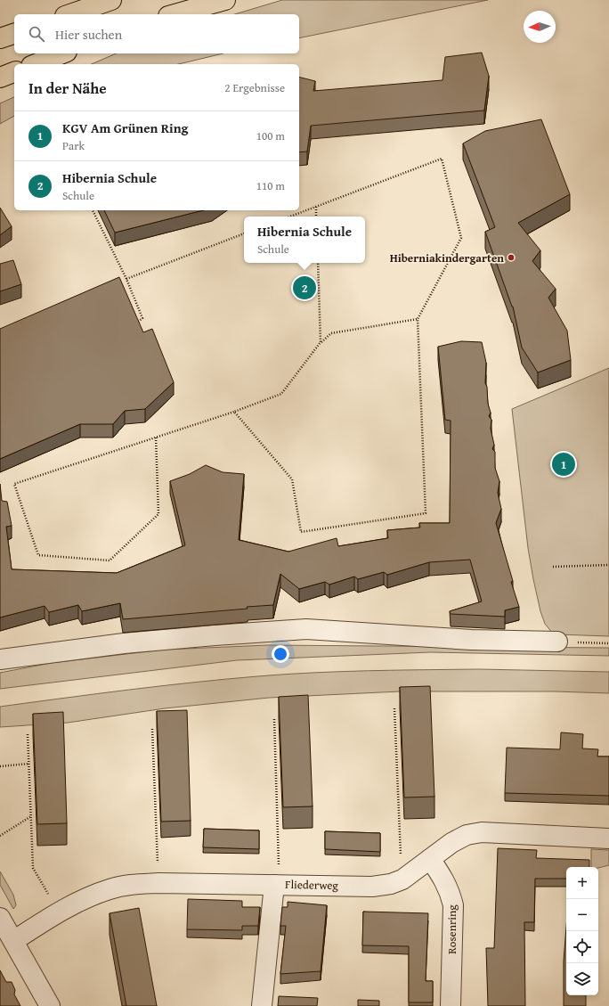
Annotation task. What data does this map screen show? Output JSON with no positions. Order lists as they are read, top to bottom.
{
  "streets": {
    "street": ["Fliederweg", "Rosenring"]
  },
  "crossings": [
    ["Fliederweg", "Rosenring"]
  ],
  "places": ["Hiberniakindergarten"],
  "north": "left",
  "page": {
    "search": "Hier suchen",
    "heading": ["In der Nähe", "2 Ergebnisse"],
    "list": [
      {
        "mark": "1",
        "name": "KGV Am Grünen Ring",
        "note": "Park",
        "value": "100 m"
      },
      {
        "mark": "2",
        "name": "Hibernia Schule",
        "note": "Schule",
        "value": "110 m"
      }
    ],
    "popup": ["Hibernia Schule", "Schule"],
    "pins": ["2", "1"],
    "map_buttons": ["+", "−"]
  }
}
